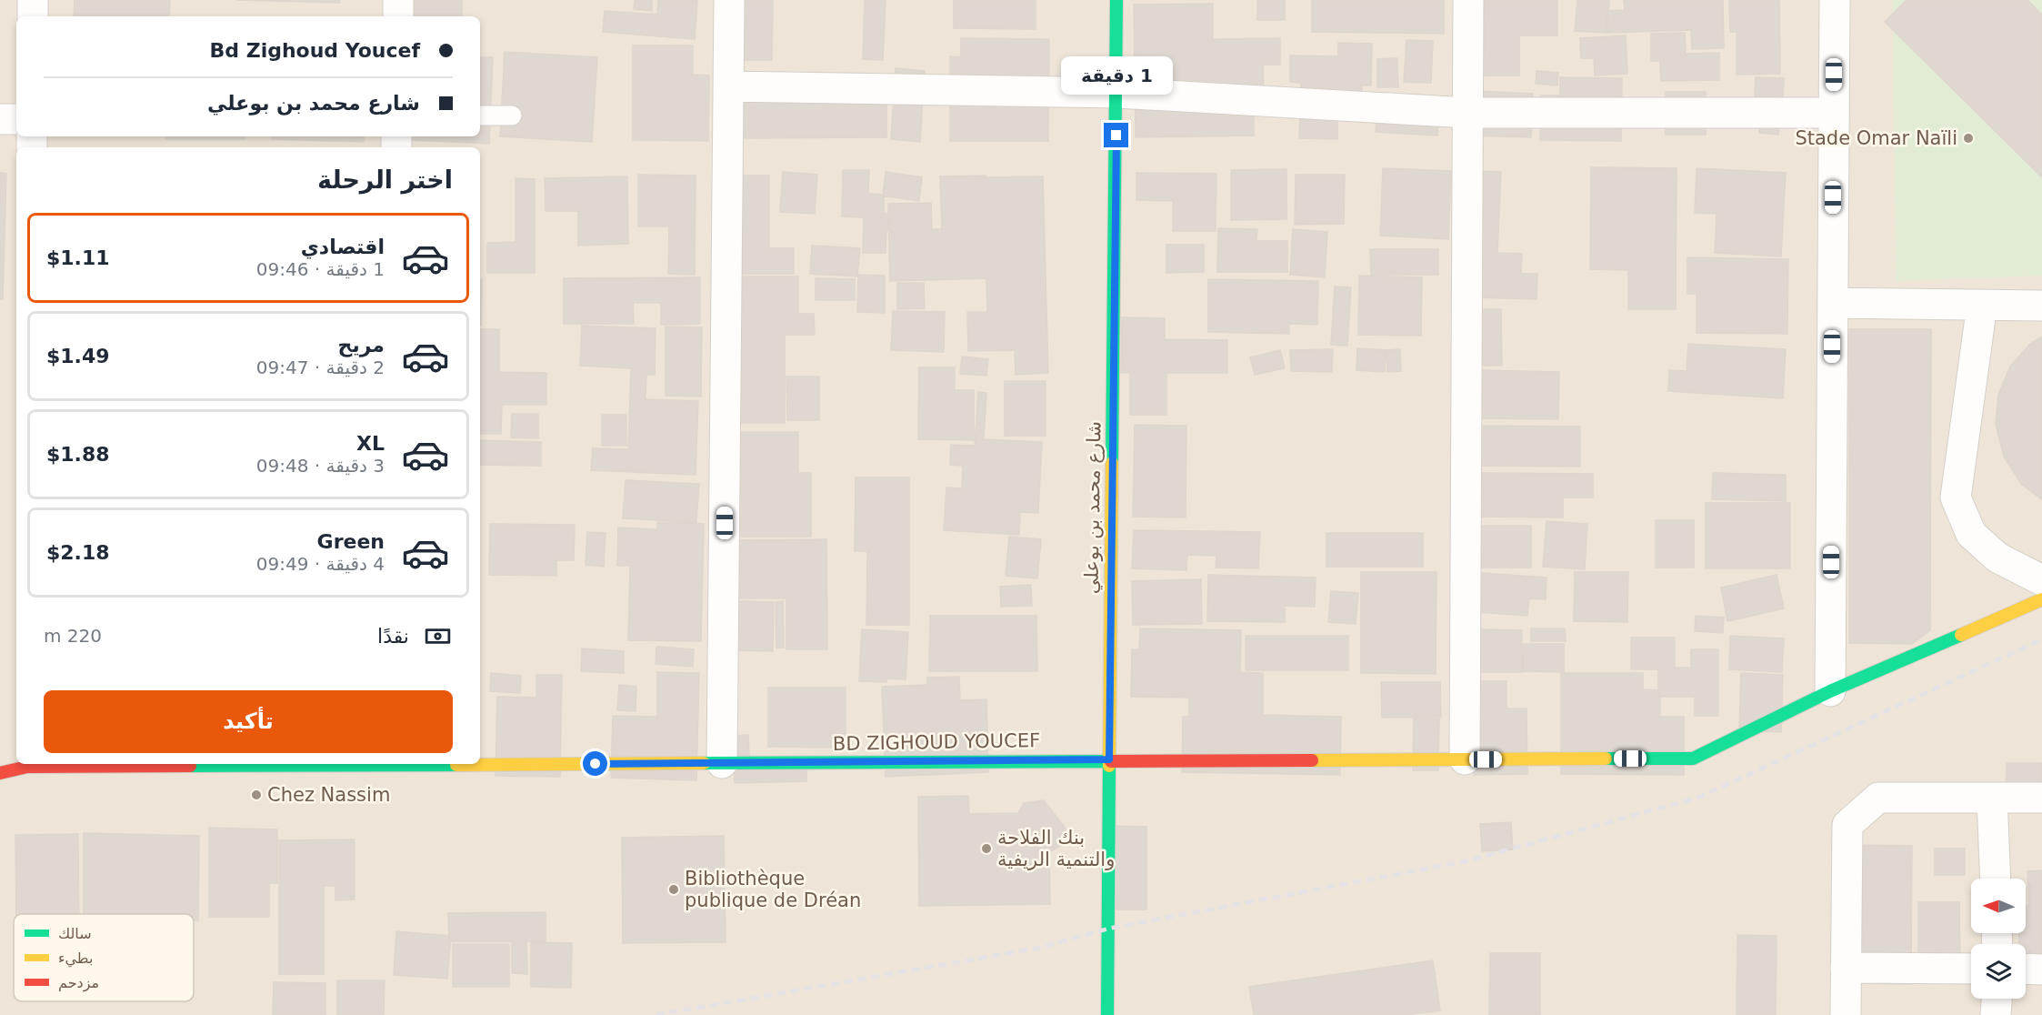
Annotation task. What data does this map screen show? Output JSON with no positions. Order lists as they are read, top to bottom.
{
  "streets": {
    "street": ["شارع محمد بن بوعلي", "BD ZIGHOUD YOUCEF"]
  },
  "crossings": [
    ["شارع محمد بن بوعلي", "BD ZIGHOUD YOUCEF"]
  ],
  "places": [
    "Stade Omar Naïli",
    "Chez Nassim",
    "بنك الفلاحة والتنمية الريفية",
    "Bibliothèque publique de Dréan"
  ],
  "legend": ["سالك", "بطيء", "مزدحم"],
  "north": "left",
  "page": {
    "banner": ["Bd Zighoud Youcef", "شارع محمد بن بوعلي"],
    "bubble": "1 دقيقة",
    "heading": "اختر الرحلة",
    "list": [
      {
        "name": "اقتصادي",
        "note": "1 دقيقة · 09:46",
        "value": "$1.11"
      },
      {
        "name": "مريح",
        "note": "2 دقيقة · 09:47",
        "value": "$1.49"
      },
      {
        "name": "XL",
        "note": "3 دقيقة · 09:48",
        "value": "$1.88"
      },
      {
        "name": "Green",
        "note": "4 دقيقة · 09:49",
        "value": "$2.18"
      }
    ],
    "pay": ["نقدًا", "220 m"],
    "buttons": "تأكيد"
  }
}
